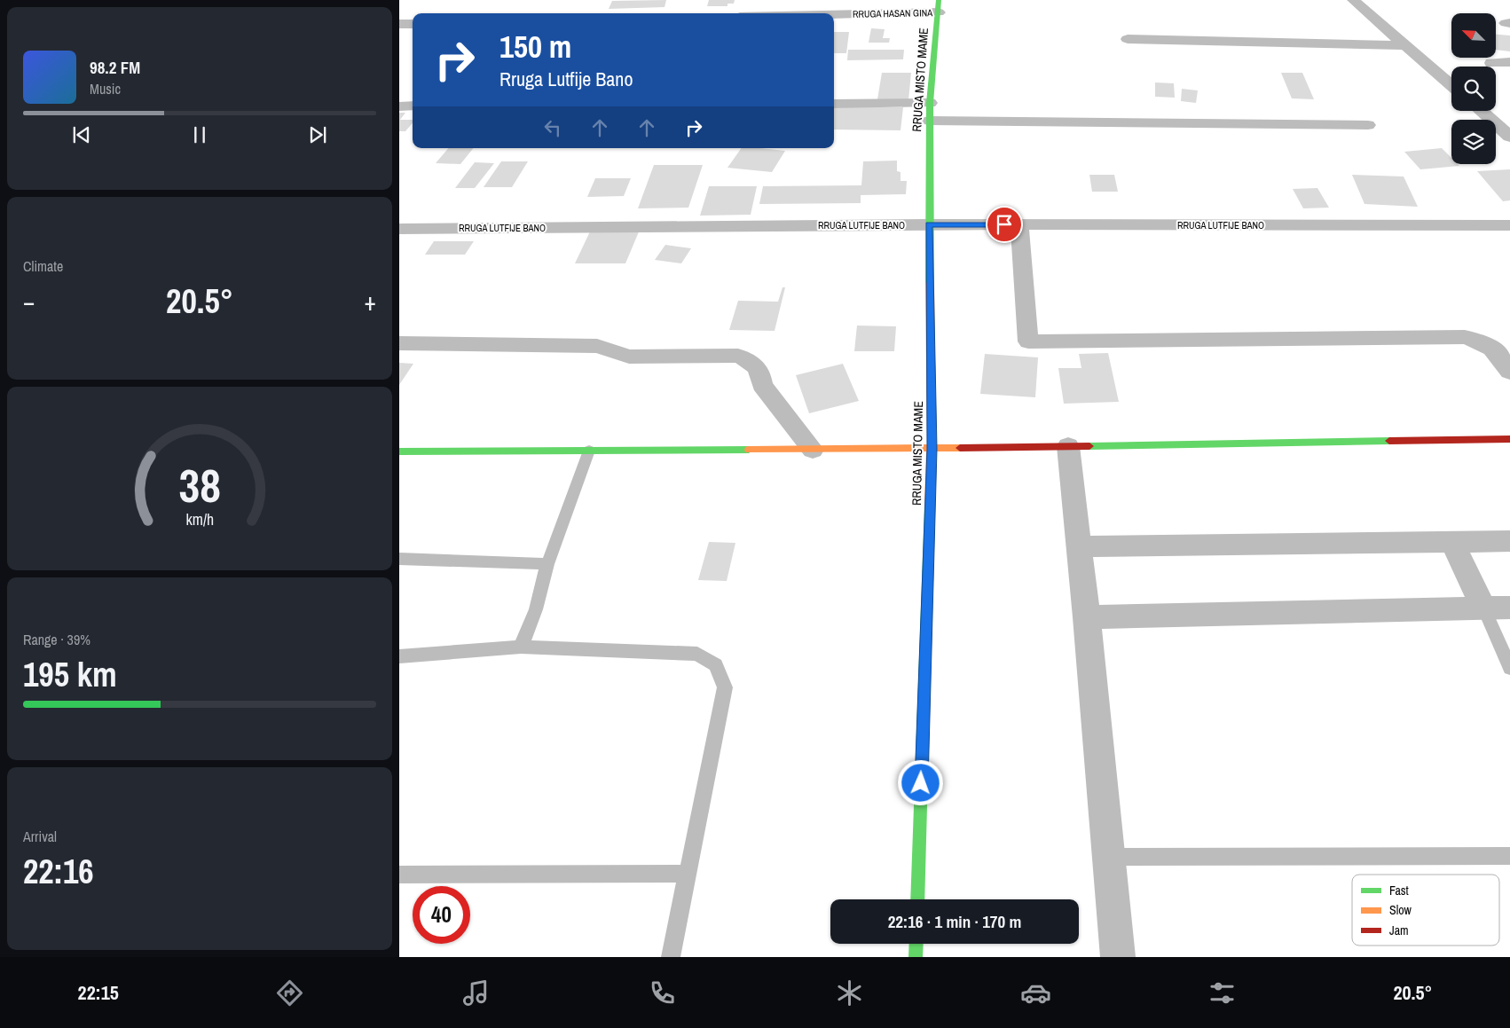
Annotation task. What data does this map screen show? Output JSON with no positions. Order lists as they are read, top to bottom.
{
  "streets": {
    "street": ["RRUGA HASAN GINA", "RRUGA MISTO MAME", "RRUGA LUTFIJE BANO"]
  },
  "crossings": [
    ["RRUGA HASAN GINA", "RRUGA MISTO MAME"],
    ["RRUGA MISTO MAME", "RRUGA LUTFIJE BANO"]
  ],
  "legend": ["Fast", "Slow", "Jam"],
  "north": "top left",
  "page": {
    "turn": ["150 m", "Rruga Lutfije Bano"],
    "song": ["98.2 FM", "Music"],
    "tile": [
      "Climate",
      ["Range · 39%", "195 km"],
      ["Arrival", "22:16"]
    ],
    "heat": ["−", "20.5°", "+"],
    "limit": "40",
    "trip": "22:16 · 1 min · 170 m",
    "tabs": ["22:15", "20.5°"],
    "gauge": ["38", "km/h"]
  }
}
